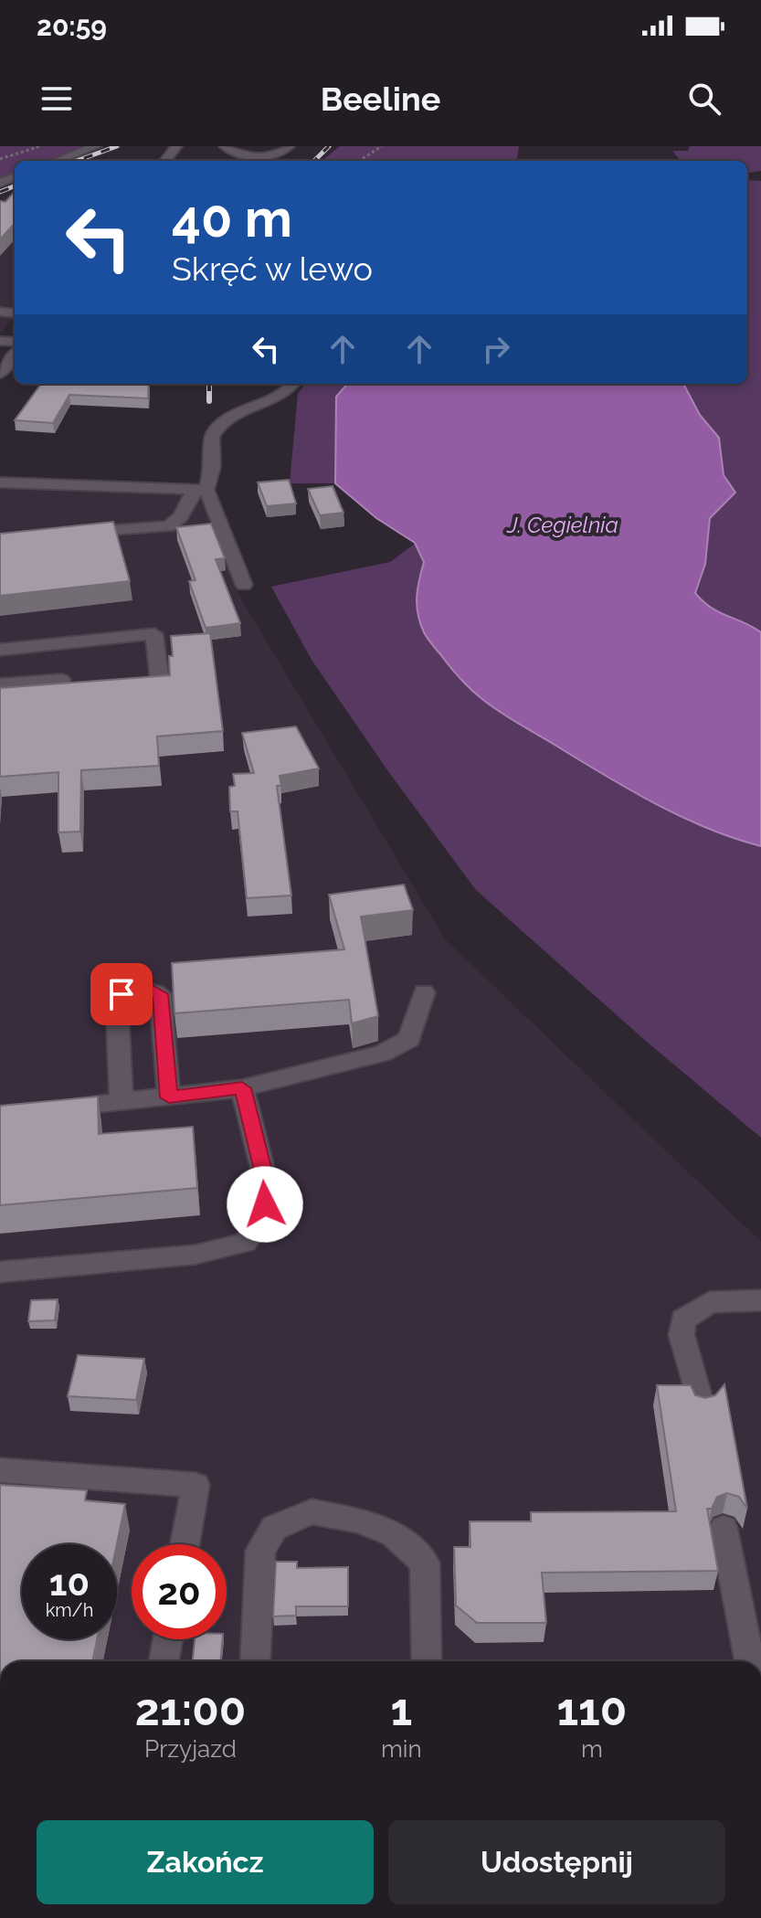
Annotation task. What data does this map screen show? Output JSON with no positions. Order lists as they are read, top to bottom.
{
  "water": ["J. Cegielnia"],
  "page": {
    "status": "20:59",
    "header": "Beeline",
    "turn": ["40 m", "Skręć w lewo"],
    "speed": "10 km/h",
    "limit": "20",
    "eta": [
      "21:00",
      "Przyjazd",
      "1",
      "min",
      "110",
      "m"
    ],
    "buttons": ["Zakończ", "Udostępnij"]
  }
}
